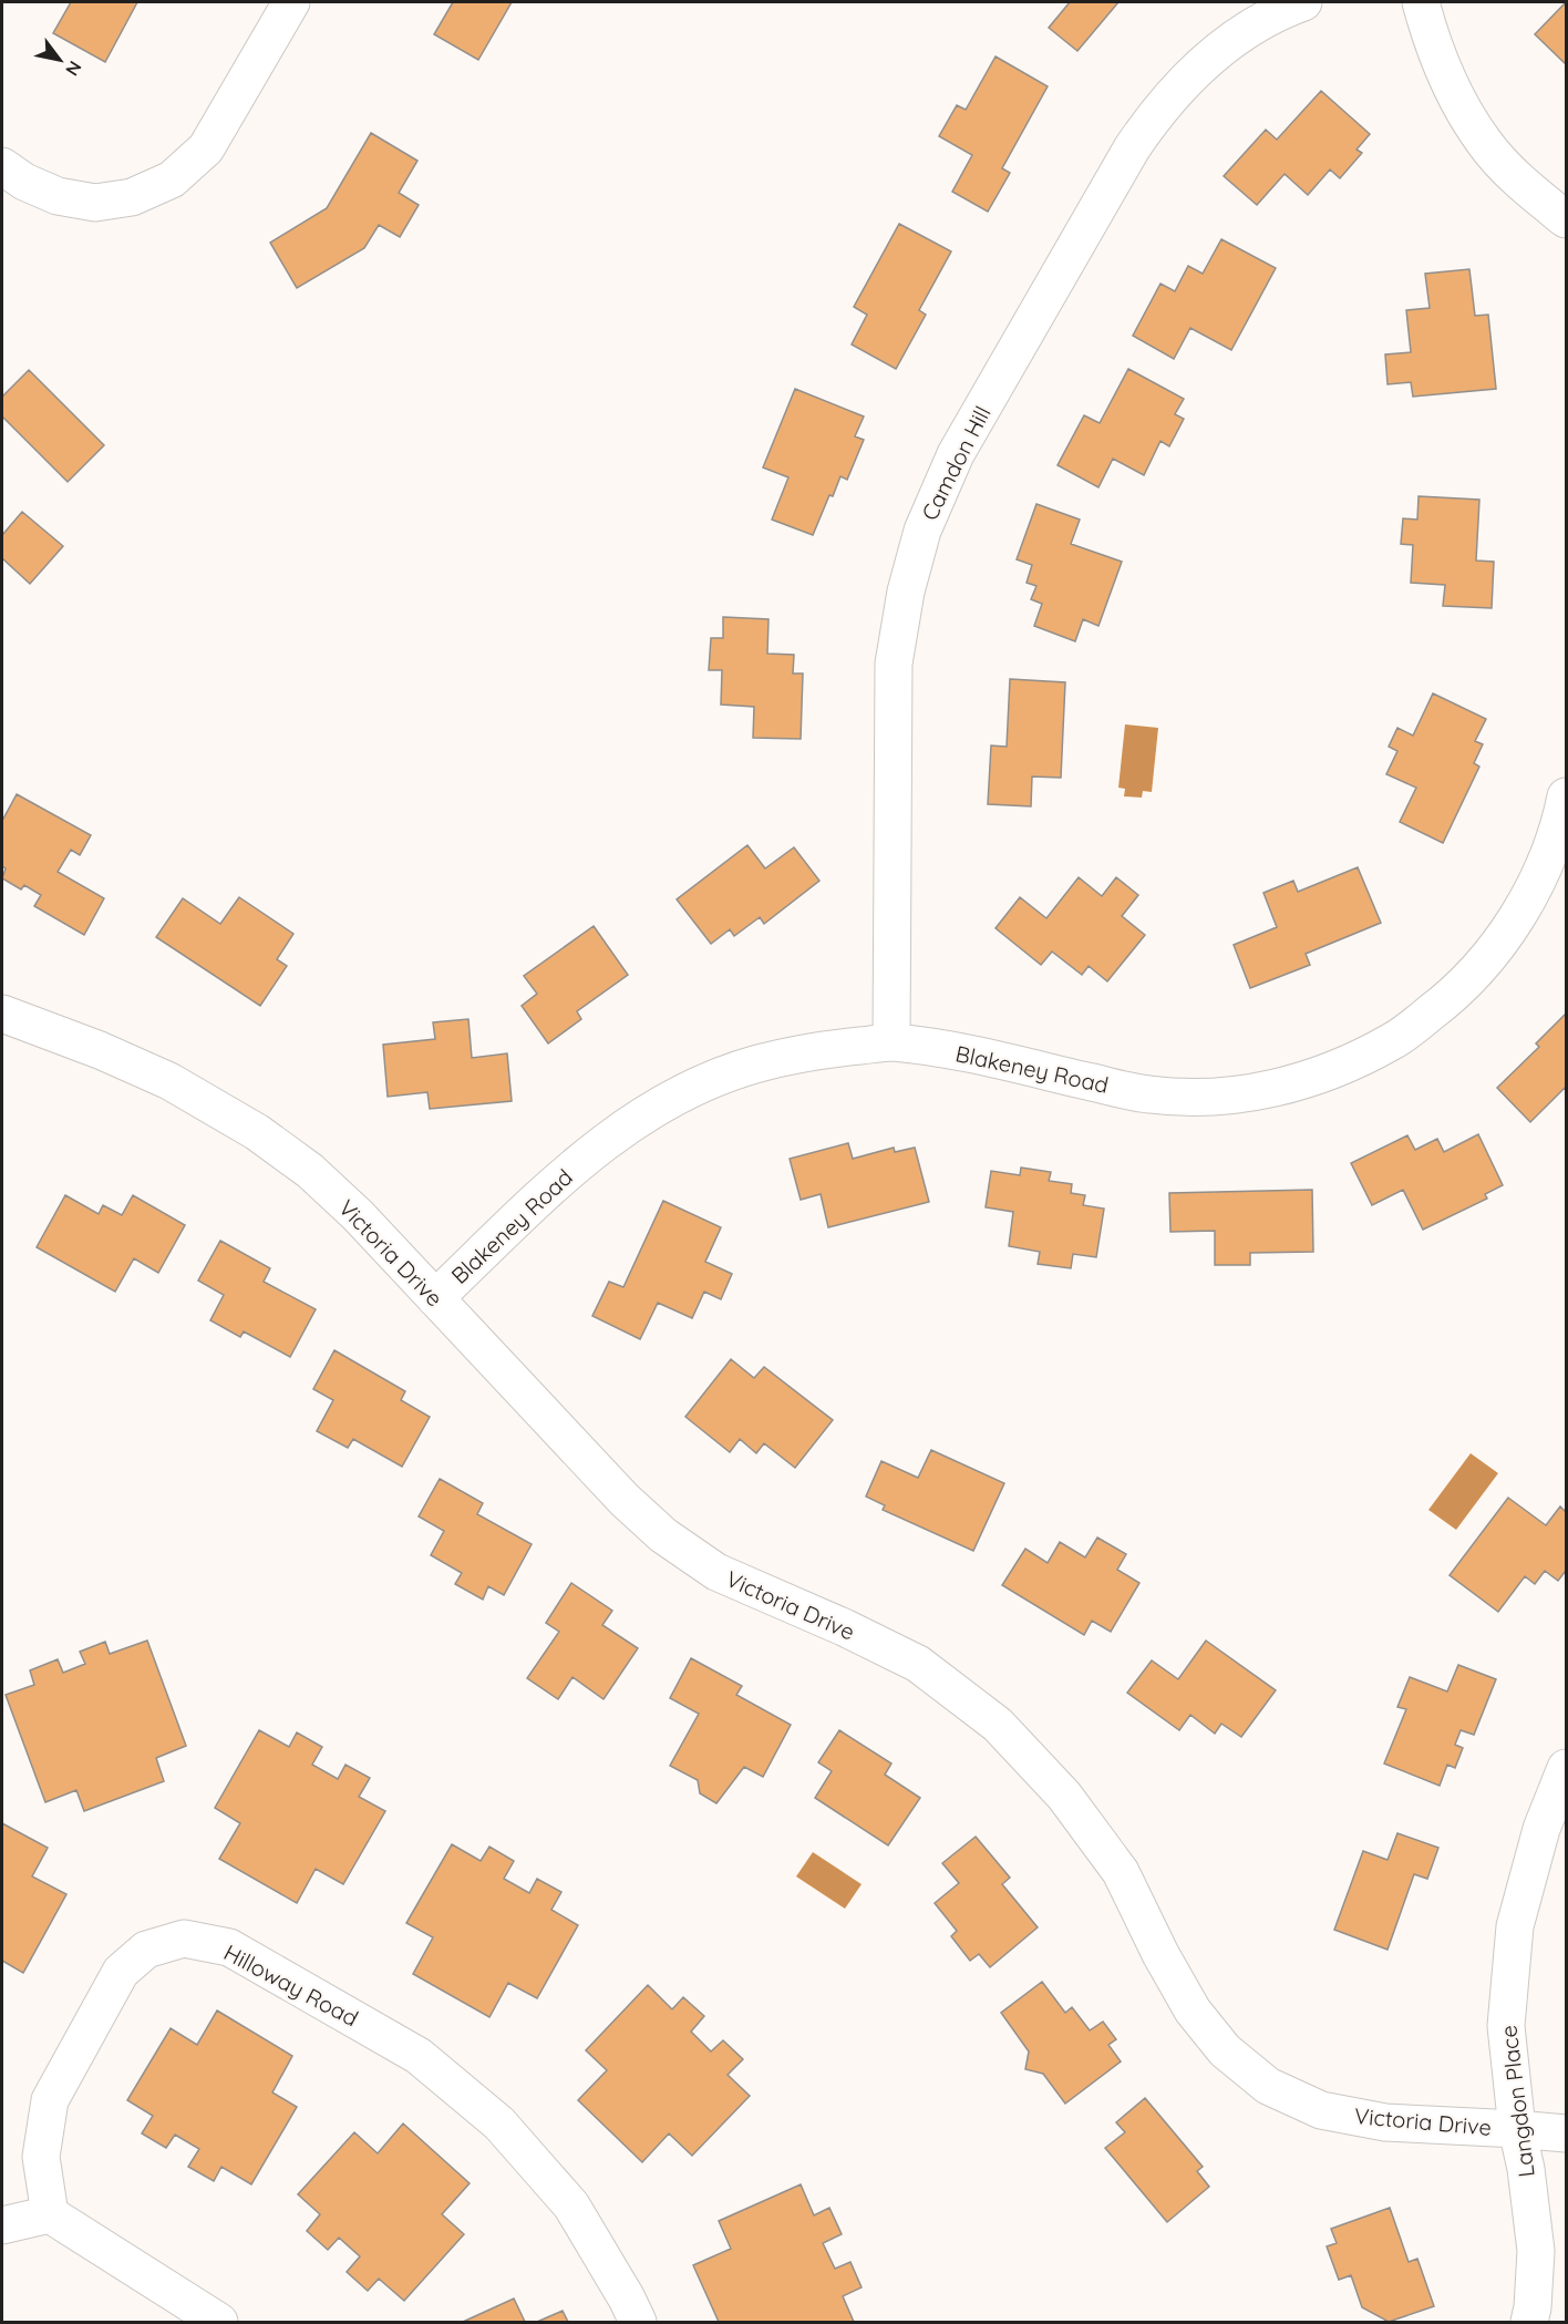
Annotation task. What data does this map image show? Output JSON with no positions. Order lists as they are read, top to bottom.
{
  "streets": {
    "street": [
      "Camdon Hill",
      "Blakeney Road",
      "Victoria Drive",
      "Hilloway Road",
      "Langdon Place"
    ]
  },
  "crossings": [
    ["Camdon Hill", "Blakeney Road"],
    ["Blakeney Road", "Victoria Drive"],
    ["Victoria Drive", "Langdon Place"]
  ],
  "north": "bottom right"
}
